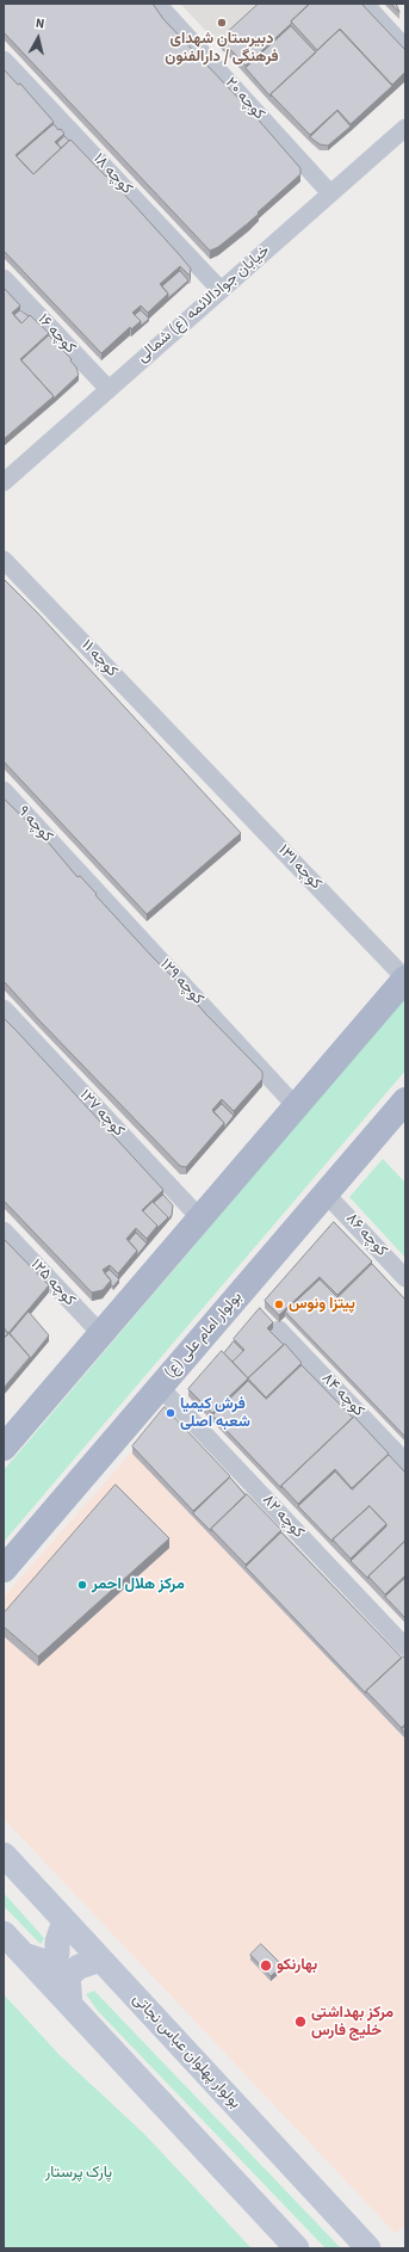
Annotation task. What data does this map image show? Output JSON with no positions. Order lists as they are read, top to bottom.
{
  "streets": {
    "main road": ["بولوار امام علی (ع)", "بولوار پهلوان عباس نجاتی"],
    "street": [
      "کوچه ۲۰",
      "کوچه ۱۸",
      "خیابان جوادالائمه (ع) شمالی",
      "کوچه ۱۶",
      "کوچه ۱۱",
      "کوچه ۹",
      "کوچه ۱۳۱",
      "کوچه ۱۲۹",
      "کوچه ۱۲۷",
      "کوچه ۸۶",
      "کوچه ۱۲۵",
      "کوچه ۸۴",
      "کوچه ۸۲"
    ]
  },
  "crossings": [
    ["کوچه ۲۰", "خیابان جوادالائمه (ع) شمالی"],
    ["کوچه ۱۸", "خیابان جوادالائمه (ع) شمالی"],
    ["خیابان جوادالائمه (ع) شمالی", "کوچه ۱۶"],
    ["کوچه ۱۱", "کوچه ۱۳۱"],
    ["کوچه ۹", "کوچه ۱۲۹"],
    ["کوچه ۸۶", "بولوار امام علی (ع)"],
    ["بولوار امام علی (ع)", "کوچه ۸۲"]
  ],
  "parks": ["پارک پرستار"],
  "places": [
    "دبیرستان شهدای فرهنگی / دارالفنون",
    "پیتزا ونوس",
    "فرش کیمیا شعبه اصلی",
    "مرکز هلال احمر",
    "بهارنکو",
    "مرکز بهداشتی خلیج فارس"
  ],
  "north": "top"
}
